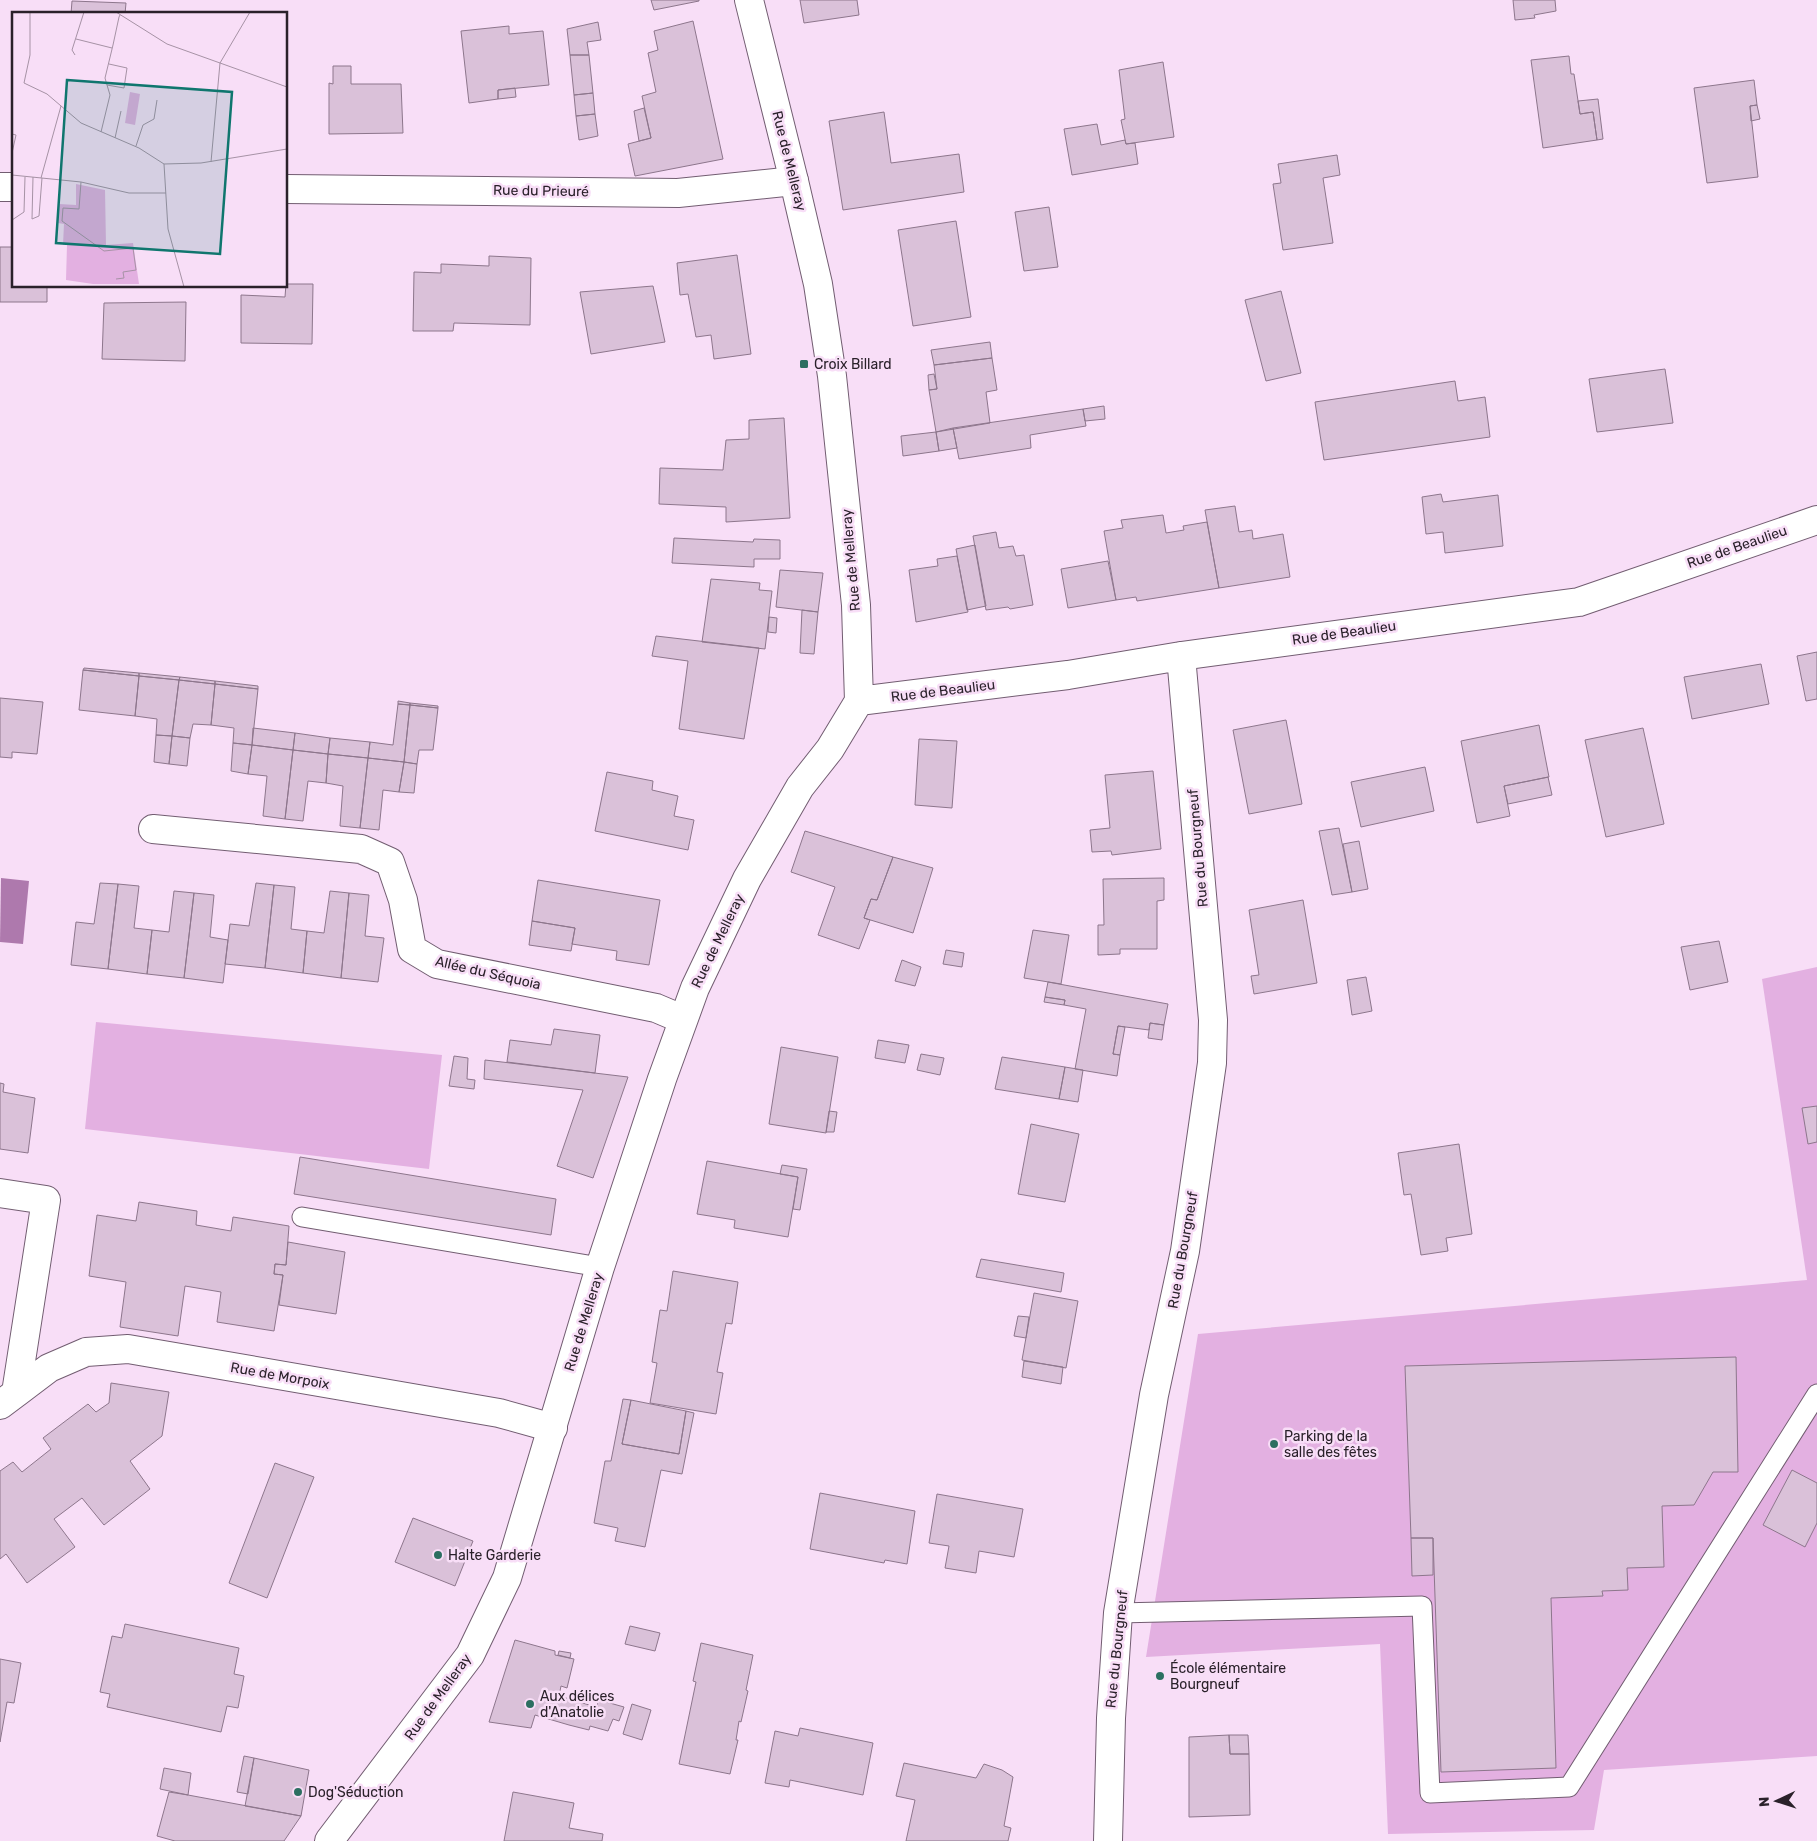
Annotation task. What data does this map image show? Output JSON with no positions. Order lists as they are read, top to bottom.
{
  "streets": {
    "street": [
      "Rue de Melleray",
      "Rue du Prieuré",
      "Rue de Beaulieu",
      "Rue du Bourgneuf",
      "Allée du Séquoia",
      "Rue de Morpoix"
    ]
  },
  "crossings": [
    ["Rue de Melleray", "Rue du Prieuré"],
    ["Rue de Melleray", "Rue de Beaulieu"],
    ["Rue de Melleray", "Allée du Séquoia"],
    ["Rue de Melleray", "Rue de Morpoix"],
    ["Rue de Beaulieu", "Rue du Bourgneuf"]
  ],
  "places": {
    "transit": ["Croix Billard"],
    "other": [
      "Parking de la salle des fêtes",
      "Halte Garderie",
      "École élémentaire Bourgneuf",
      "Aux délices d'Anatolie",
      "Dog'Séduction"
    ]
  },
  "north": "left"
}
